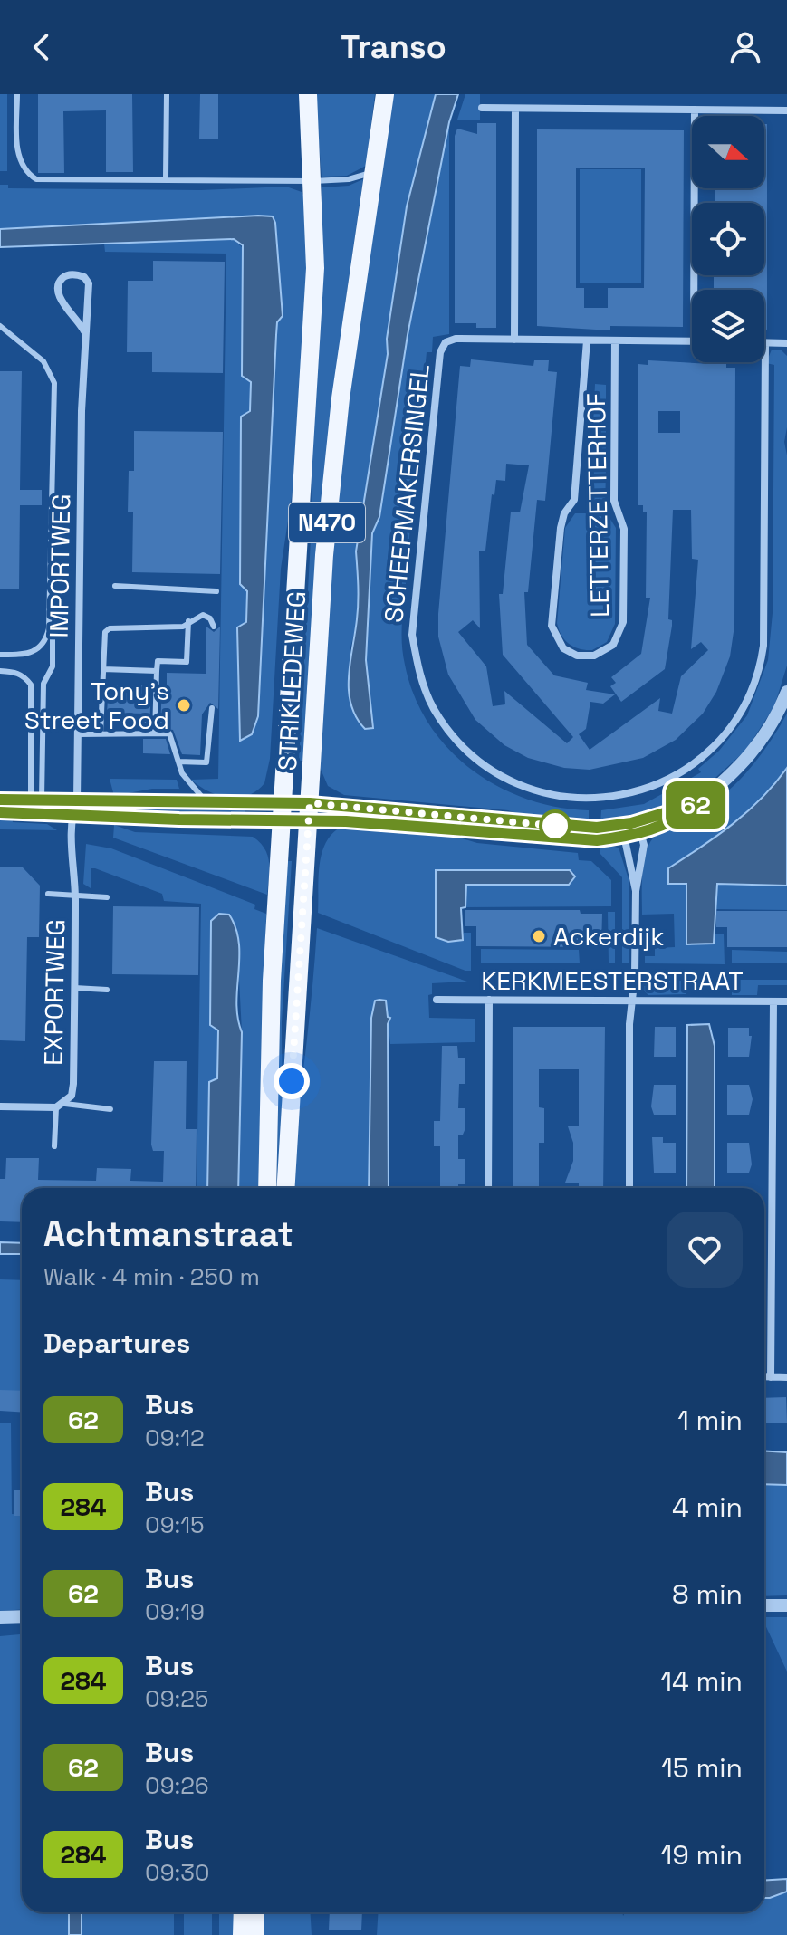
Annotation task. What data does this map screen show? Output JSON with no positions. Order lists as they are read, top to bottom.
{
  "streets": {
    "main road": ["N470", "STRIKLEDEWEG"],
    "street": [
      "SCHEEPMAKERSINGEL",
      "LETTERZETTERHOF",
      "IMPORTWEG",
      "KERKMEESTERSTRAAT",
      "EXPORTWEG"
    ]
  },
  "crossings": [
    ["SCHEEPMAKERSINGEL", "LETTERZETTERHOF"],
    ["IMPORTWEG", "EXPORTWEG"]
  ],
  "places": ["Tony's Street Food", "Ackerdijk"],
  "lines": ["bus line 62"],
  "north": "right",
  "page": {
    "header": "Transo",
    "on_map": "62",
    "heading": [
      ["Achtmanstraat", "Walk · 4 min · 250 m"],
      "Departures"
    ],
    "list": [
      {
        "mark": "62",
        "name": "Bus",
        "note": "09:12",
        "value": "1 min"
      },
      {
        "mark": "284",
        "name": "Bus",
        "note": "09:15",
        "value": "4 min"
      },
      {
        "mark": "62",
        "name": "Bus",
        "note": "09:19",
        "value": "8 min"
      },
      {
        "mark": "284",
        "name": "Bus",
        "note": "09:25",
        "value": "14 min"
      },
      {
        "mark": "62",
        "name": "Bus",
        "note": "09:26",
        "value": "15 min"
      },
      {
        "mark": "284",
        "name": "Bus",
        "note": "09:30",
        "value": "19 min"
      }
    ]
  }
}
